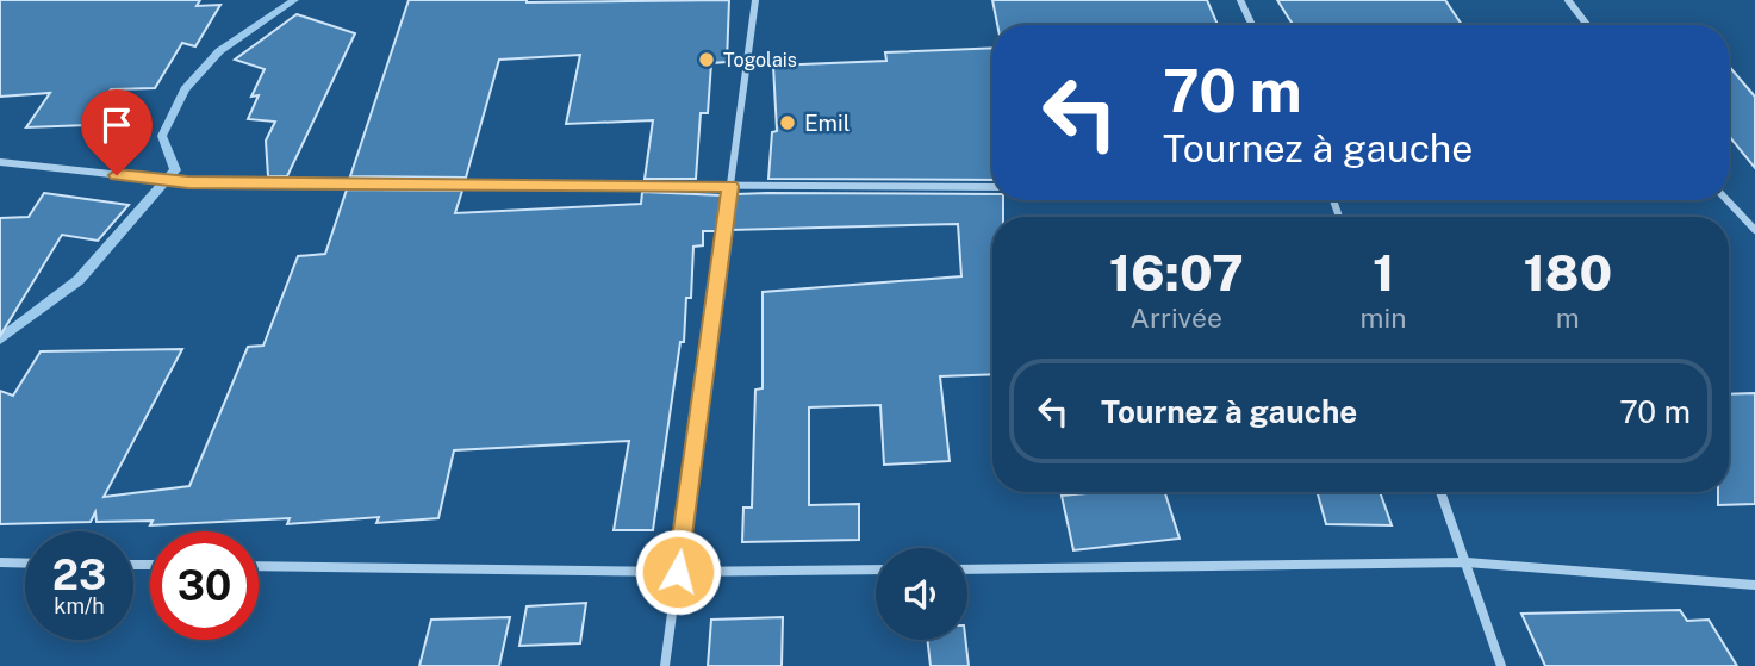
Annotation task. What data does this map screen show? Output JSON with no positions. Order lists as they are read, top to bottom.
{
  "places": ["Togolais", "Emil"],
  "page": {
    "turn": ["70 m", "Tournez à gauche"],
    "eta": [
      "16:07",
      "Arrivée",
      "1",
      "min",
      "180",
      "m"
    ],
    "list": [
      {
        "name": "Tournez à gauche",
        "value": "70 m"
      }
    ],
    "speed": "23 km/h",
    "limit": "30"
  }
}
